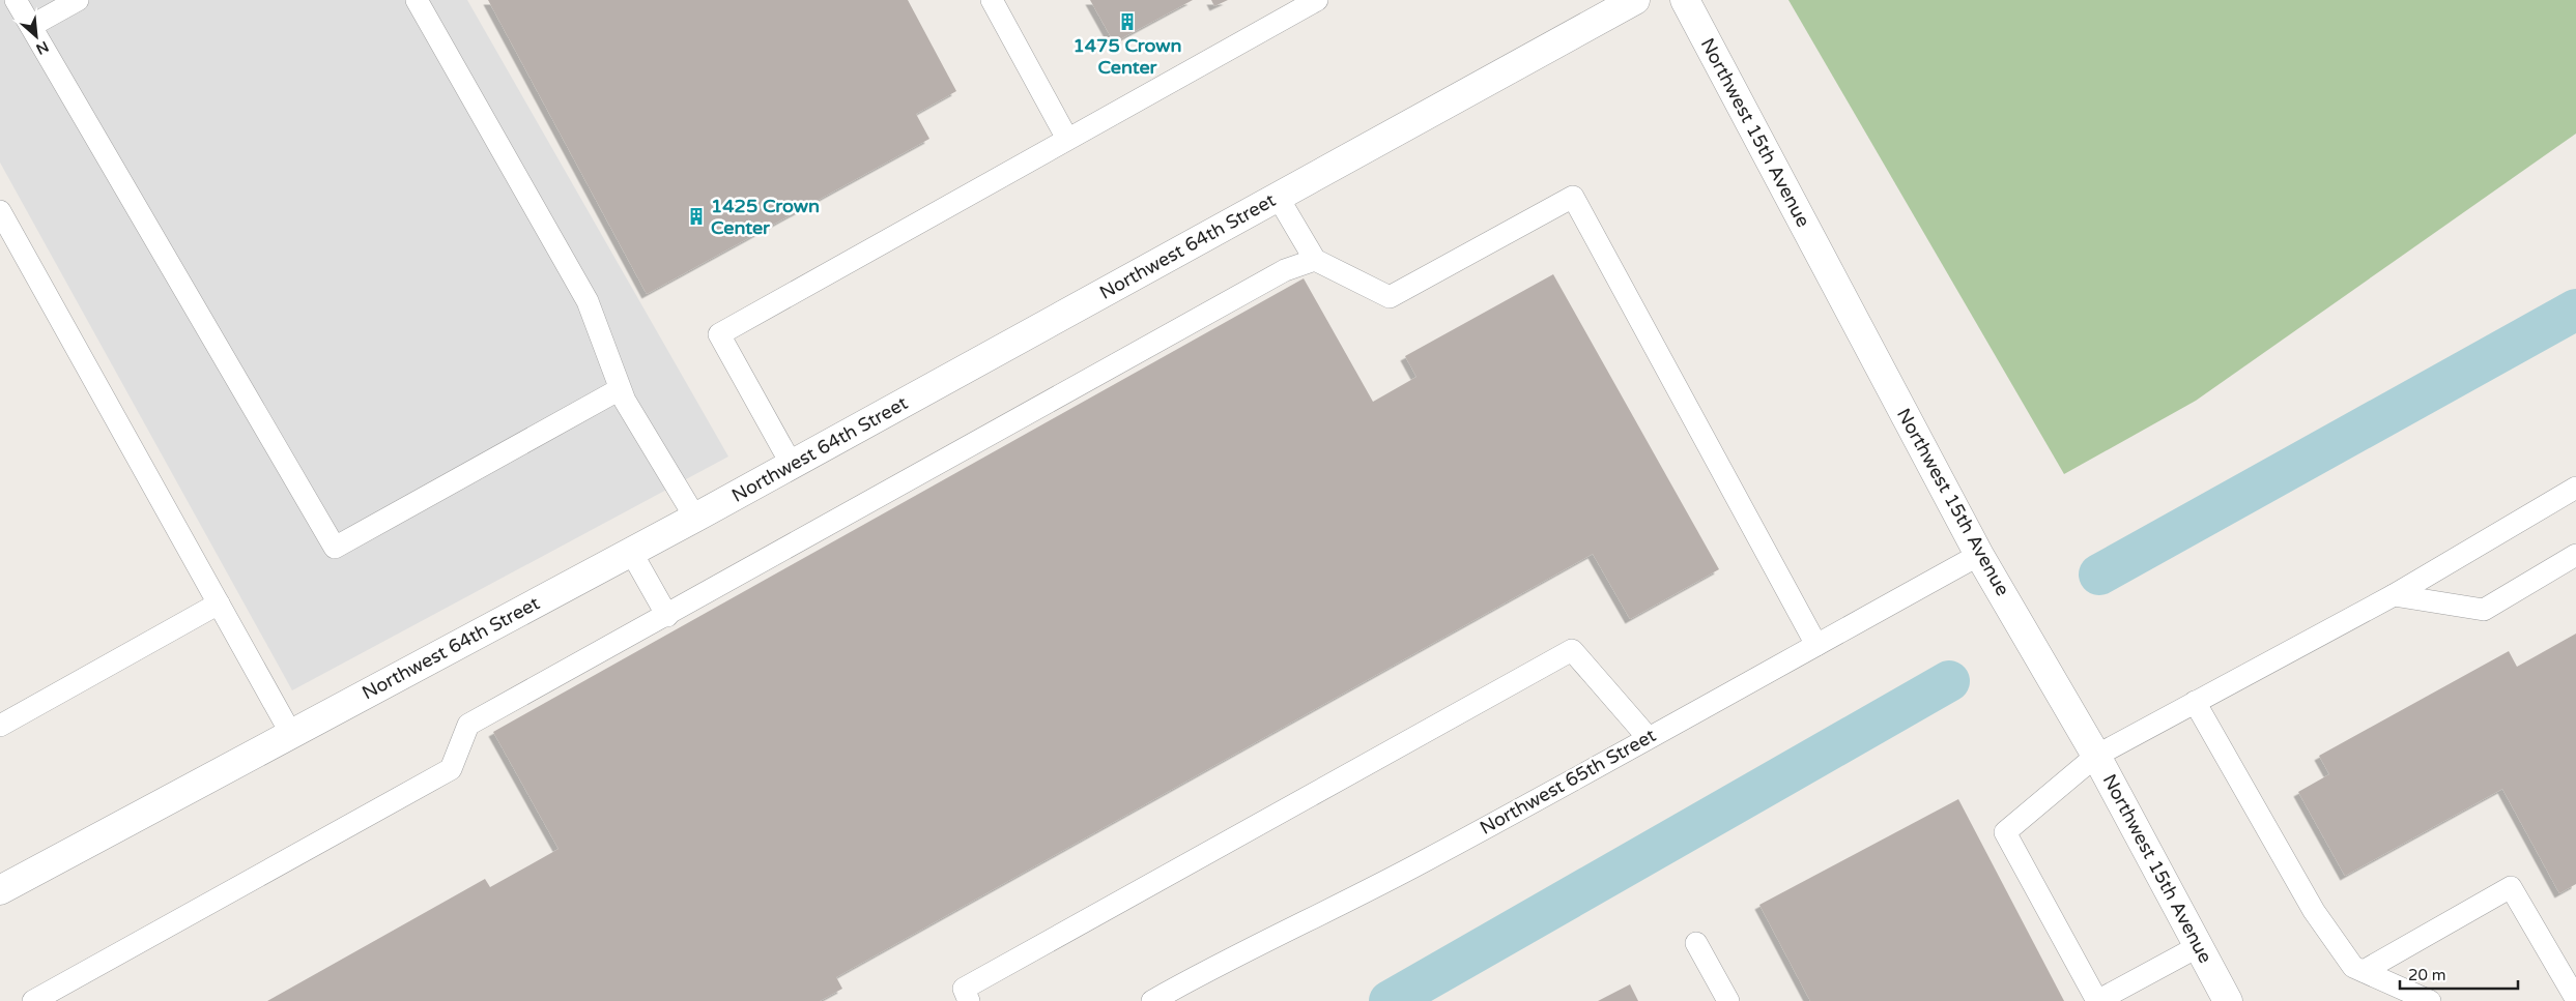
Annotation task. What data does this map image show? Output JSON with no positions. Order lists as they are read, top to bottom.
{
  "streets": {
    "street": ["Northwest 15th Avenue", "Northwest 64th Street"],
    "lane": ["Northwest 65th Street"]
  },
  "crossings": [
    ["Northwest 15th Avenue", "Northwest 65th Street"]
  ],
  "places": {
    "building": ["1475 Crown Center", "1425 Crown Center"]
  },
  "scale_bar": "20 m",
  "north": "bottom right"
}
